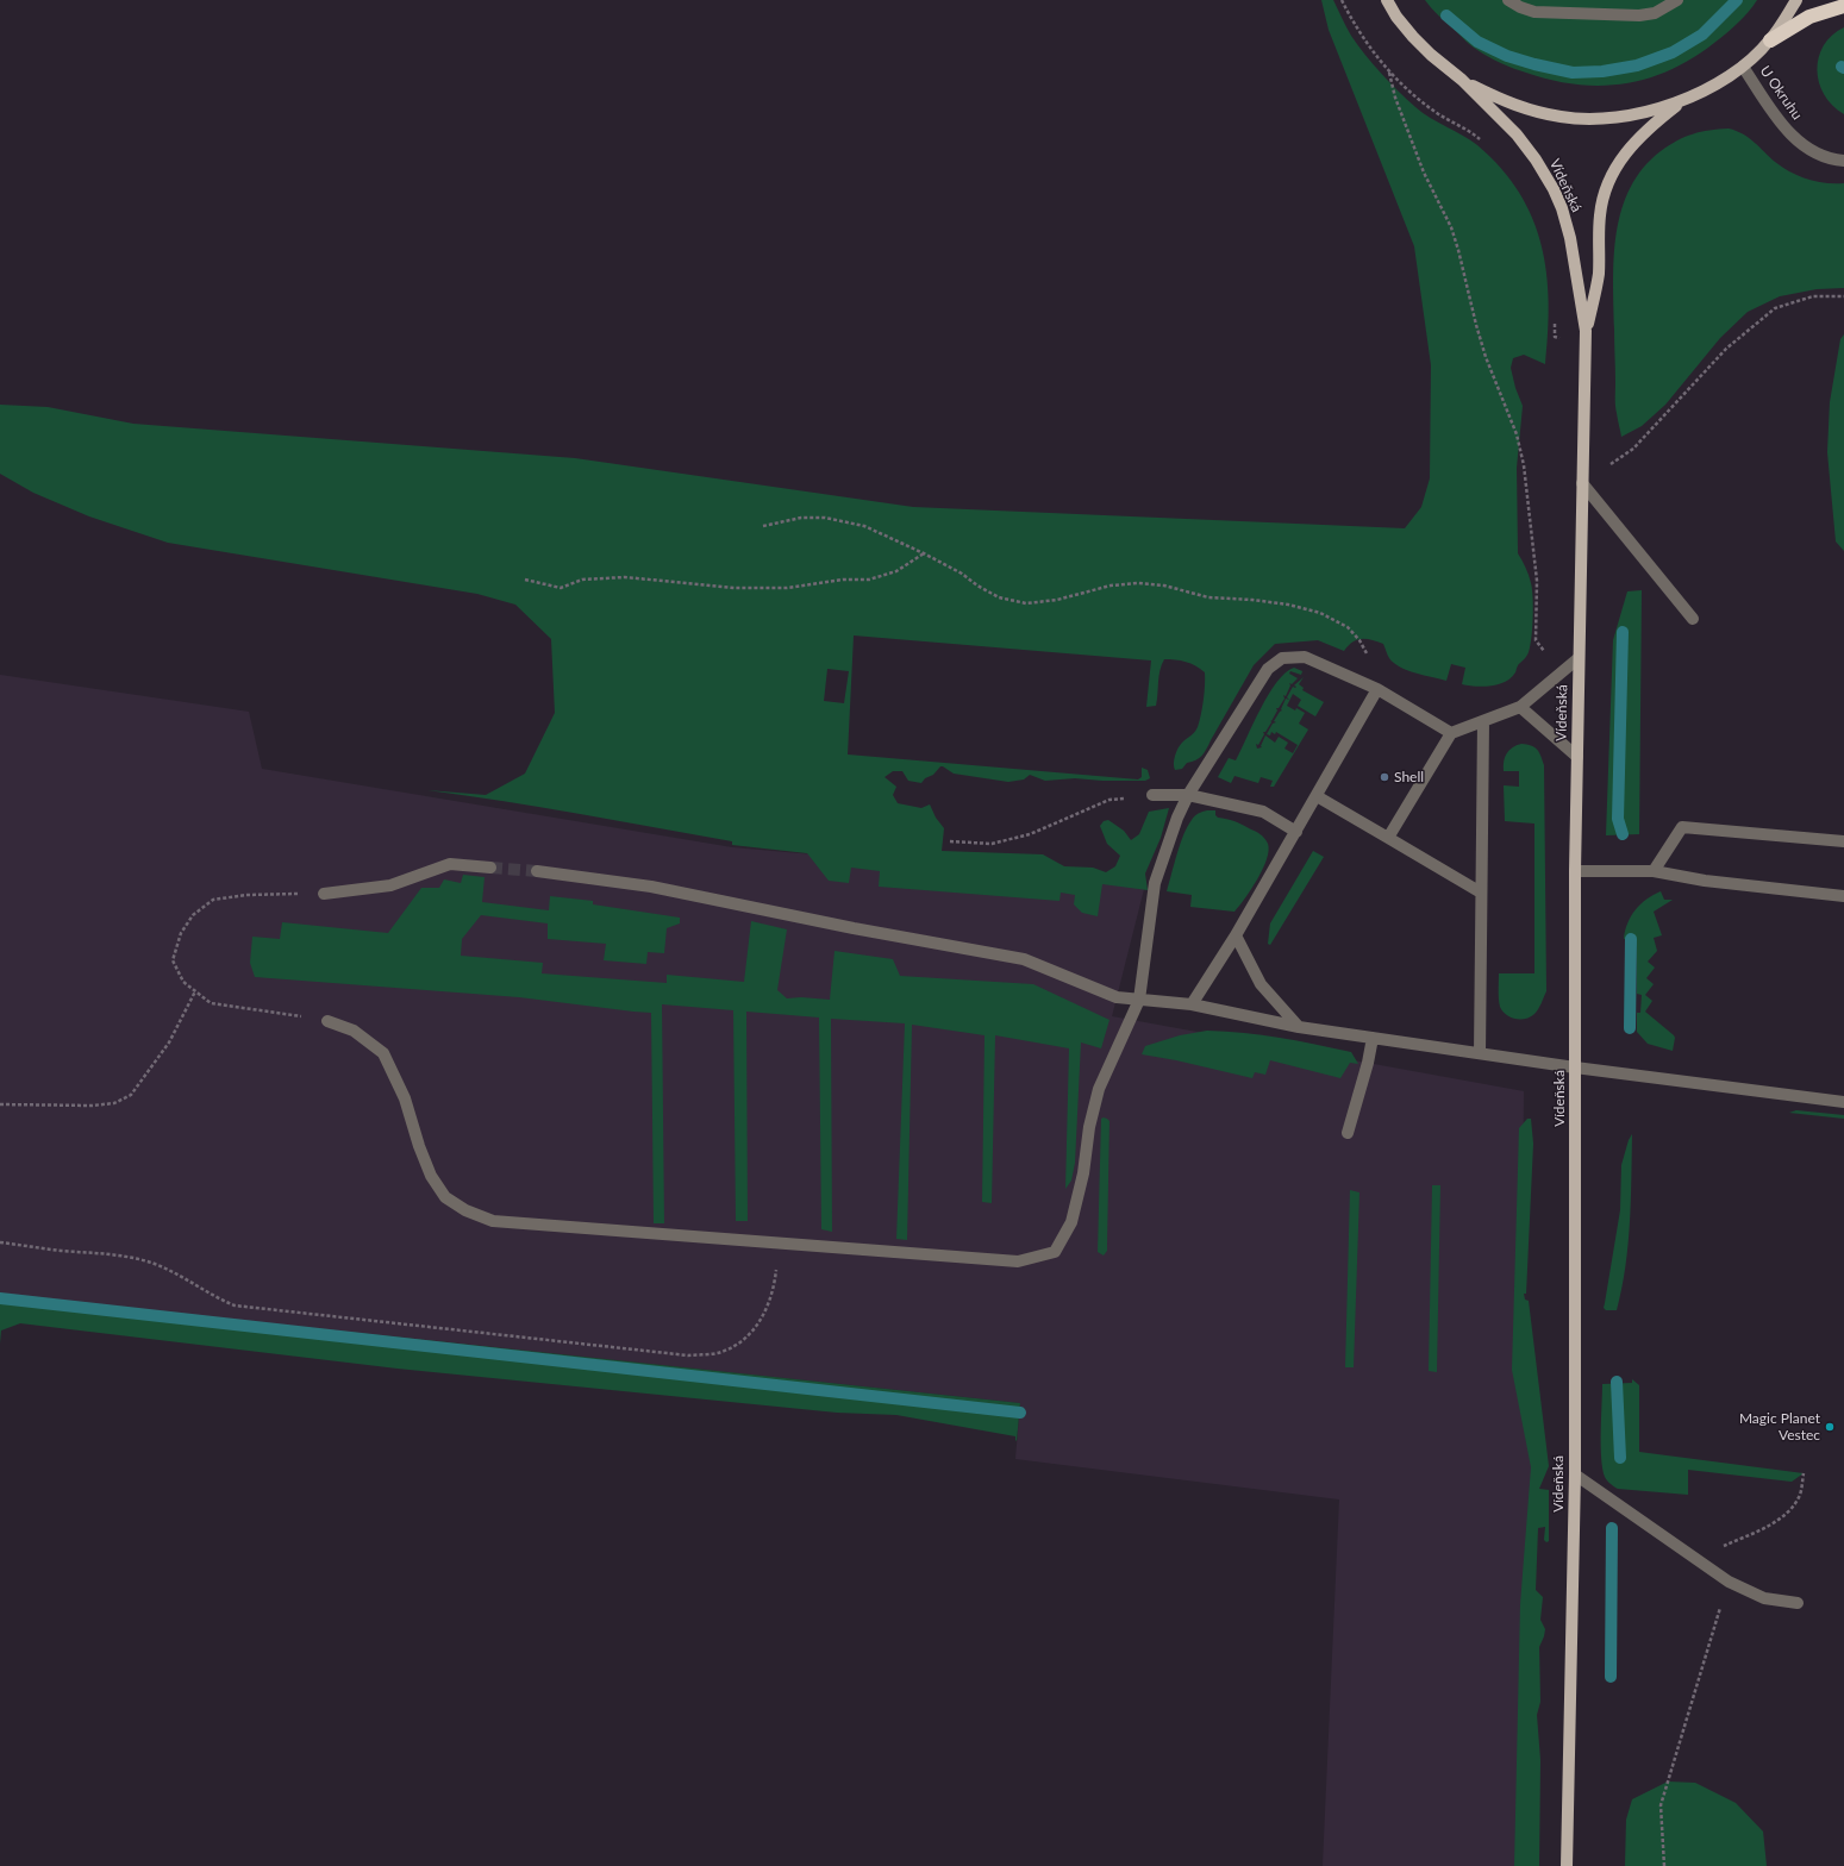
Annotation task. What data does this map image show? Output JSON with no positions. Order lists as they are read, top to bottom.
{
  "streets": {
    "main road": ["Vídeňská"],
    "street": ["U Okruhu"]
  },
  "crossings": [
    ["U Okruhu", "Vídeňská"]
  ],
  "places": ["Shell", "Magic Planet Vestec"]
}
